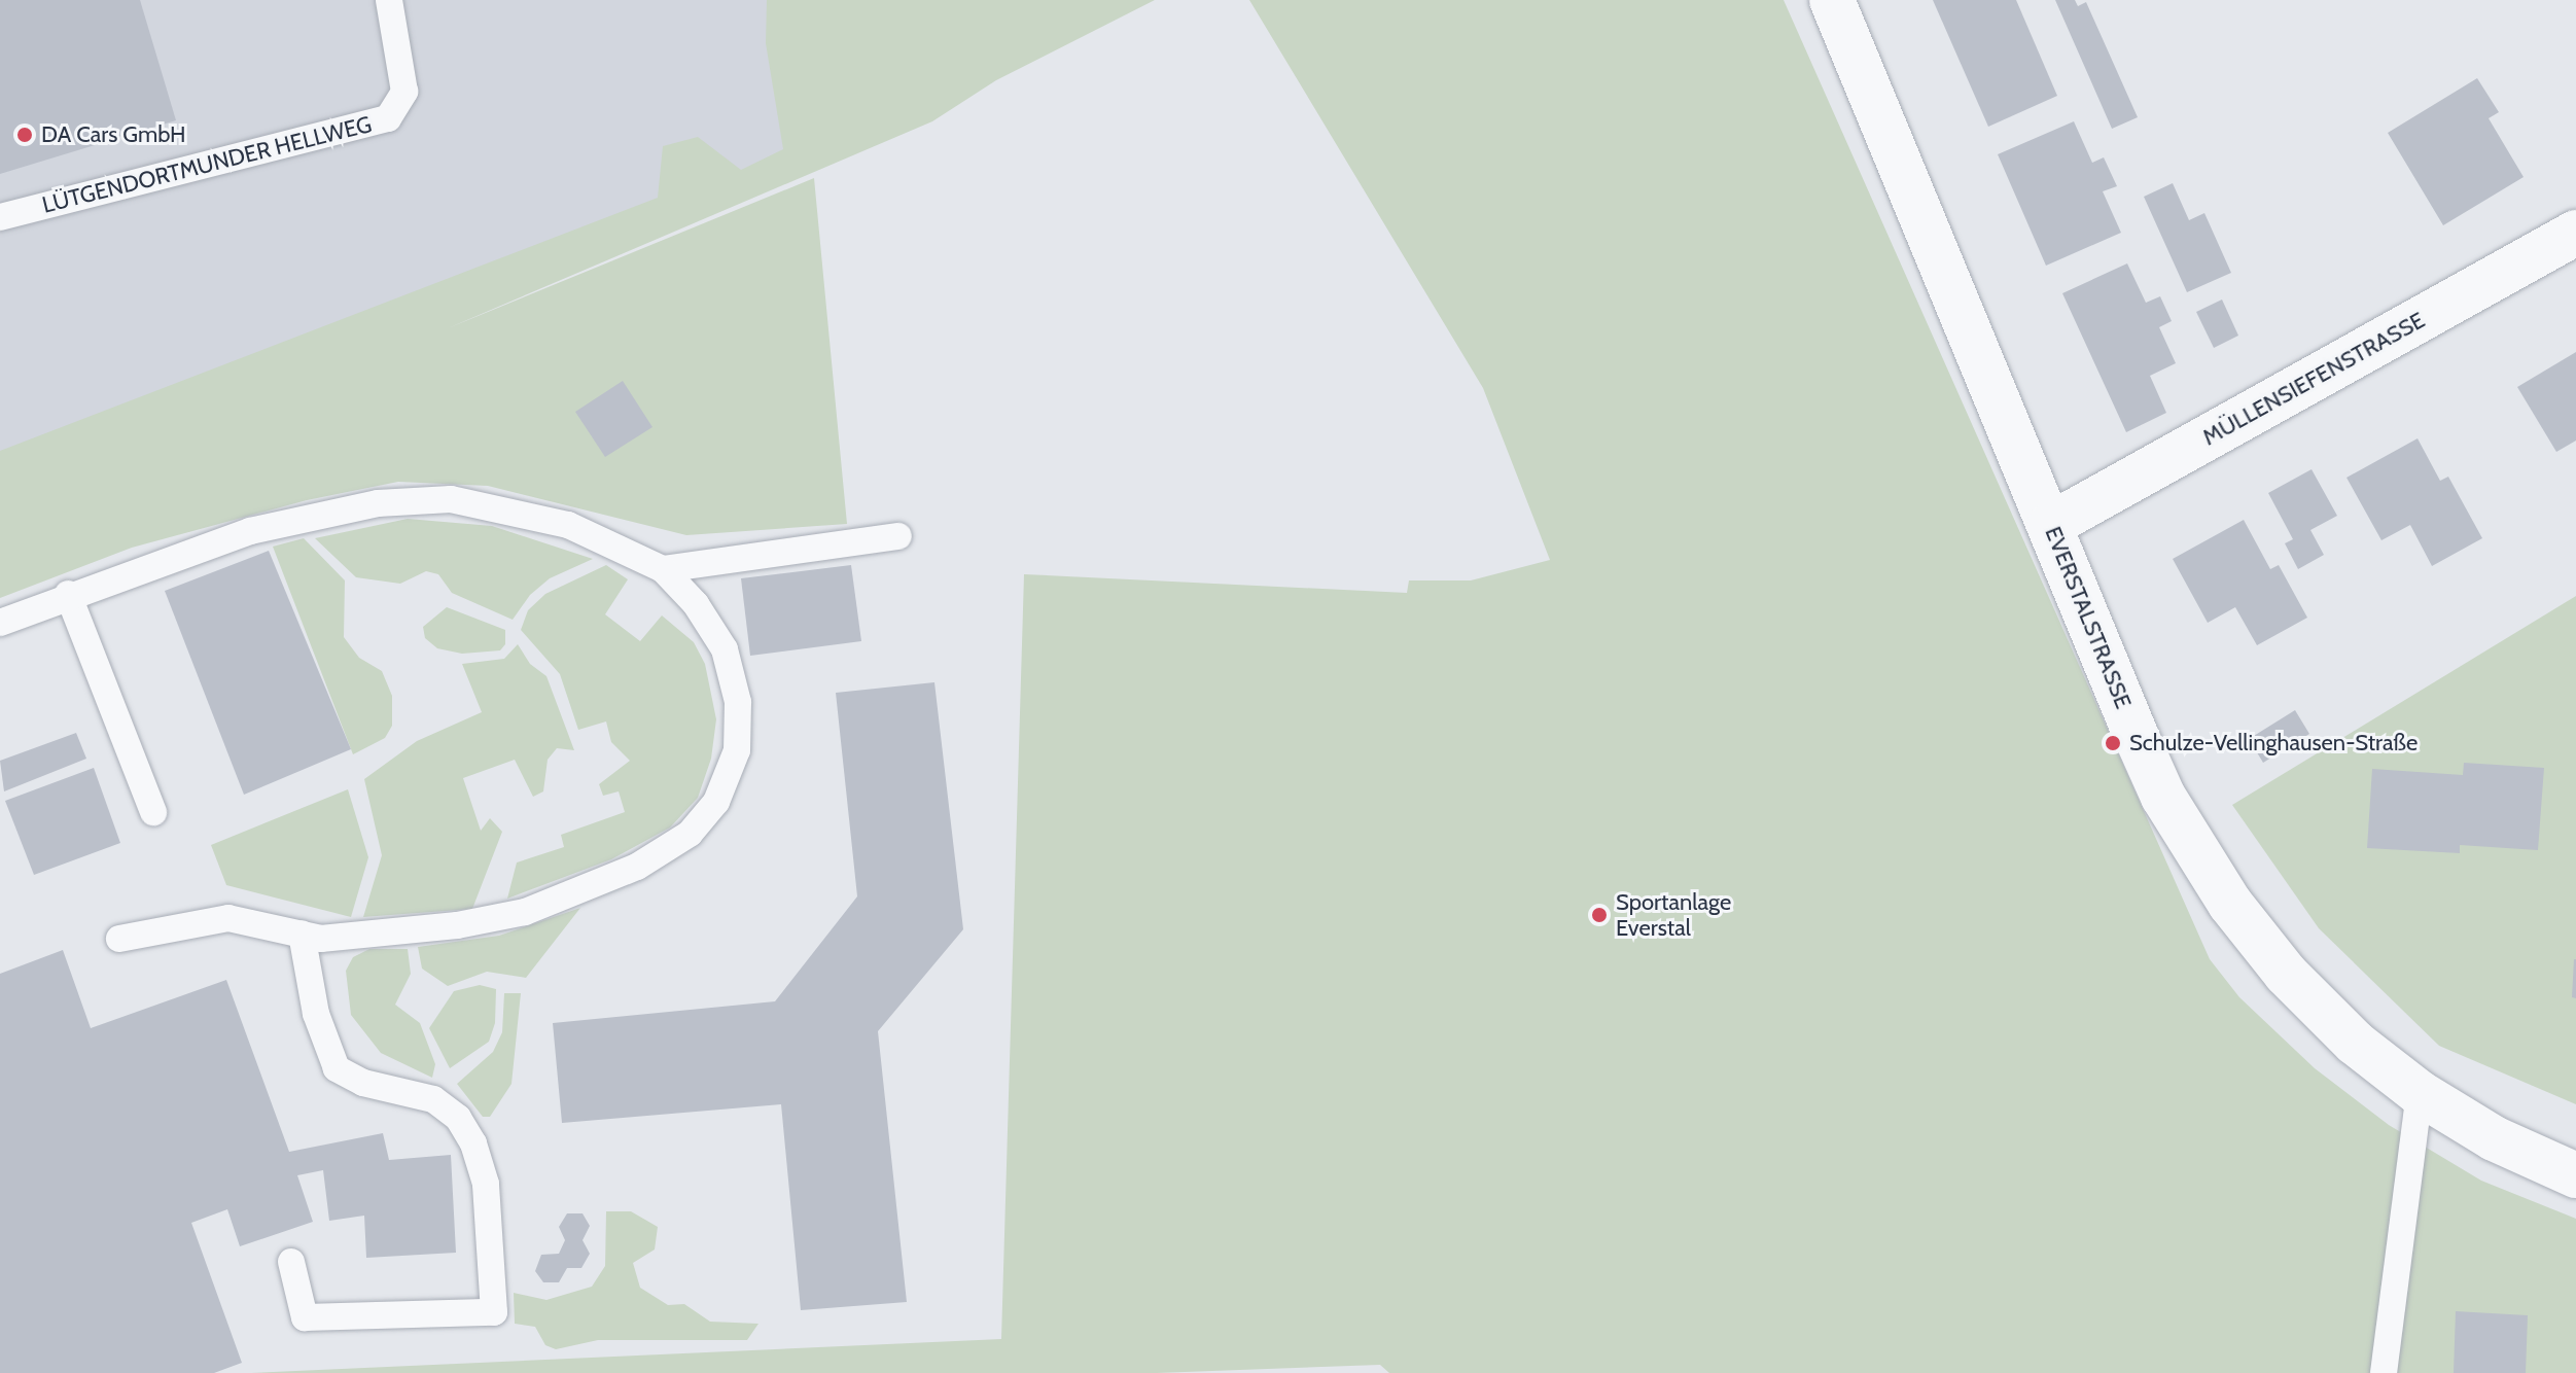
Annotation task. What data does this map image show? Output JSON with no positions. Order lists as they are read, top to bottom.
{
  "streets": {
    "street": ["MÜLLENSIEFENSTRASSE", "EVERSTALSTRASSE"],
    "lane": ["LÜTGENDORTMUNDER HELLWEG"]
  },
  "crossings": [
    ["MÜLLENSIEFENSTRASSE", "EVERSTALSTRASSE"]
  ],
  "places": ["DA Cars GmbH", "Schulze-Vellinghausen-Straße", "Sportanlage Everstal"]
}
